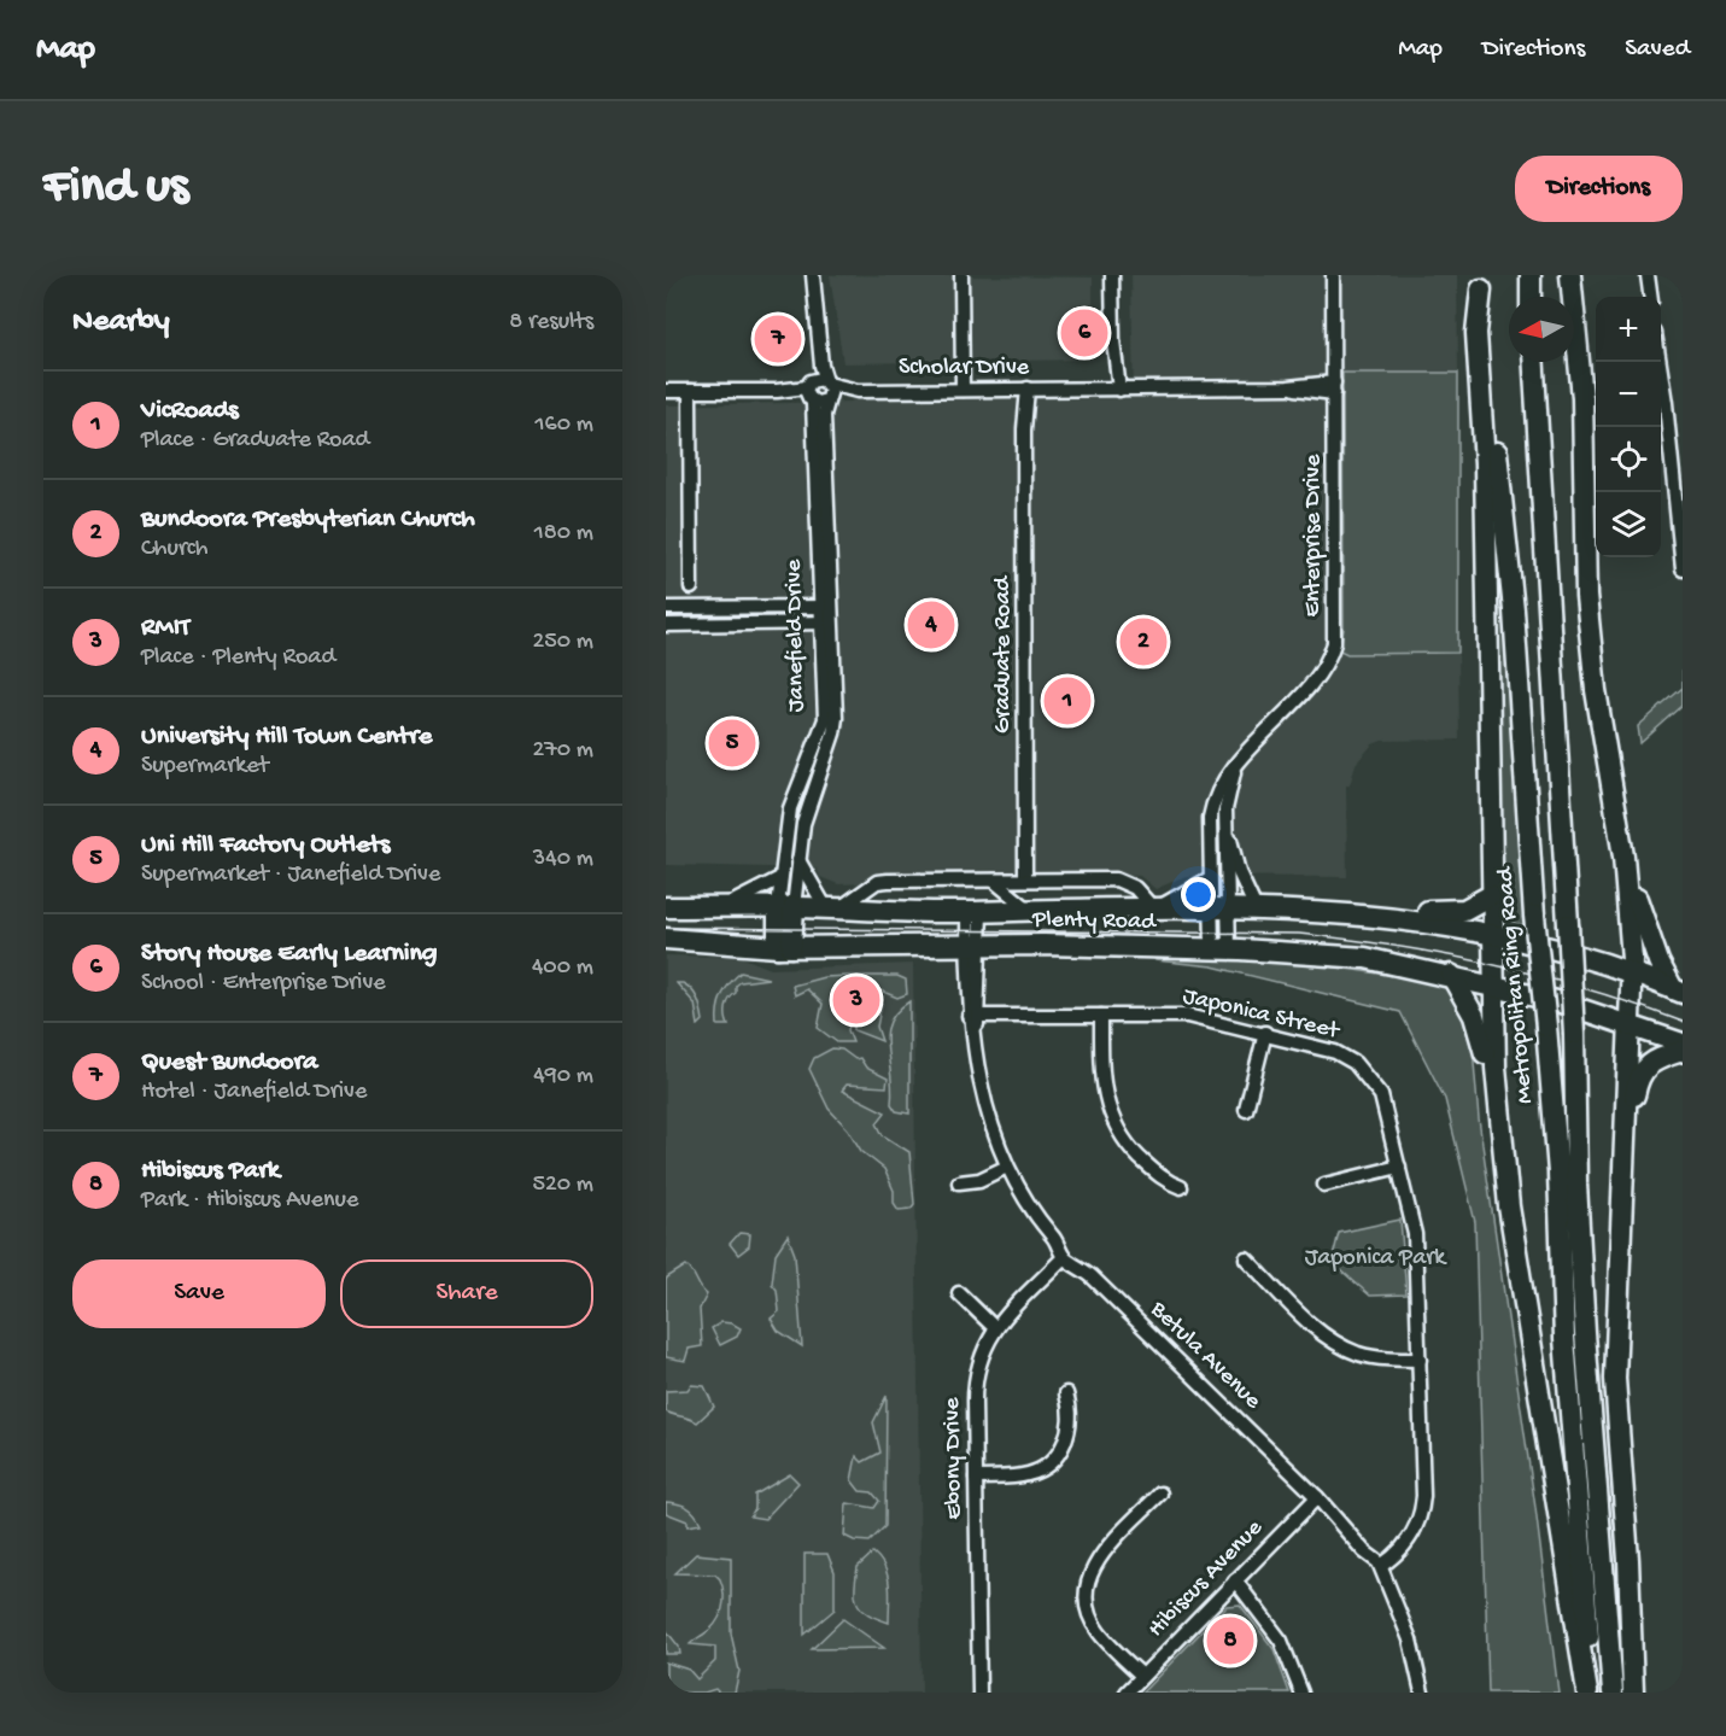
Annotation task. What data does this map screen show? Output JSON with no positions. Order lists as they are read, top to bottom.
{
  "streets": {
    "highway": ["Janefield Drive", "Plenty Road", "Metropolitan Ring Road"],
    "street": [
      "Scholar Drive",
      "Enterprise Drive",
      "Graduate Road",
      "Japonica Street",
      "Betula Avenue",
      "Ebony Drive",
      "Hibiscus Avenue"
    ]
  },
  "crossings": [
    ["Scholar Drive", "Enterprise Drive"],
    ["Scholar Drive", "Janefield Drive"],
    ["Scholar Drive", "Graduate Road"],
    ["Enterprise Drive", "Plenty Road"],
    ["Janefield Drive", "Plenty Road"],
    ["Graduate Road", "Plenty Road"],
    ["Plenty Road", "Betula Avenue"],
    ["Japonica Street", "Betula Avenue"],
    ["Betula Avenue", "Ebony Drive"],
    ["Betula Avenue", "Hibiscus Avenue"]
  ],
  "parks": ["Japonica Park"],
  "north": "left",
  "page": {
    "header": "Map",
    "nav": ["Map", "Directions", "Saved"],
    "buttons": [
      "Directions",
      ["Save", "Share"]
    ],
    "title": "Find us",
    "heading": ["Nearby", "8 results"],
    "map_buttons": ["+", "−"],
    "pins": [
      "6",
      "7",
      "4",
      "2",
      "1",
      "5",
      "3",
      "8"
    ],
    "list": [
      {
        "mark": "1",
        "name": "VicRoads",
        "note": "Place · Graduate Road",
        "value": "160 m"
      },
      {
        "mark": "2",
        "name": "Bundoora Presbyterian Church",
        "note": "Church",
        "value": "180 m"
      },
      {
        "mark": "3",
        "name": "RMIT",
        "note": "Place · Plenty Road",
        "value": "250 m"
      },
      {
        "mark": "4",
        "name": "University Hill Town Centre",
        "note": "Supermarket",
        "value": "270 m"
      },
      {
        "mark": "5",
        "name": "Uni Hill Factory Outlets",
        "note": "Supermarket · Janefield Drive",
        "value": "340 m"
      },
      {
        "mark": "6",
        "name": "Story House Early Learning",
        "note": "School · Enterprise Drive",
        "value": "400 m"
      },
      {
        "mark": "7",
        "name": "Quest Bundoora",
        "note": "Hotel · Janefield Drive",
        "value": "490 m"
      },
      {
        "mark": "8",
        "name": "Hibiscus Park",
        "note": "Park · Hibiscus Avenue",
        "value": "520 m"
      }
    ]
  }
}
